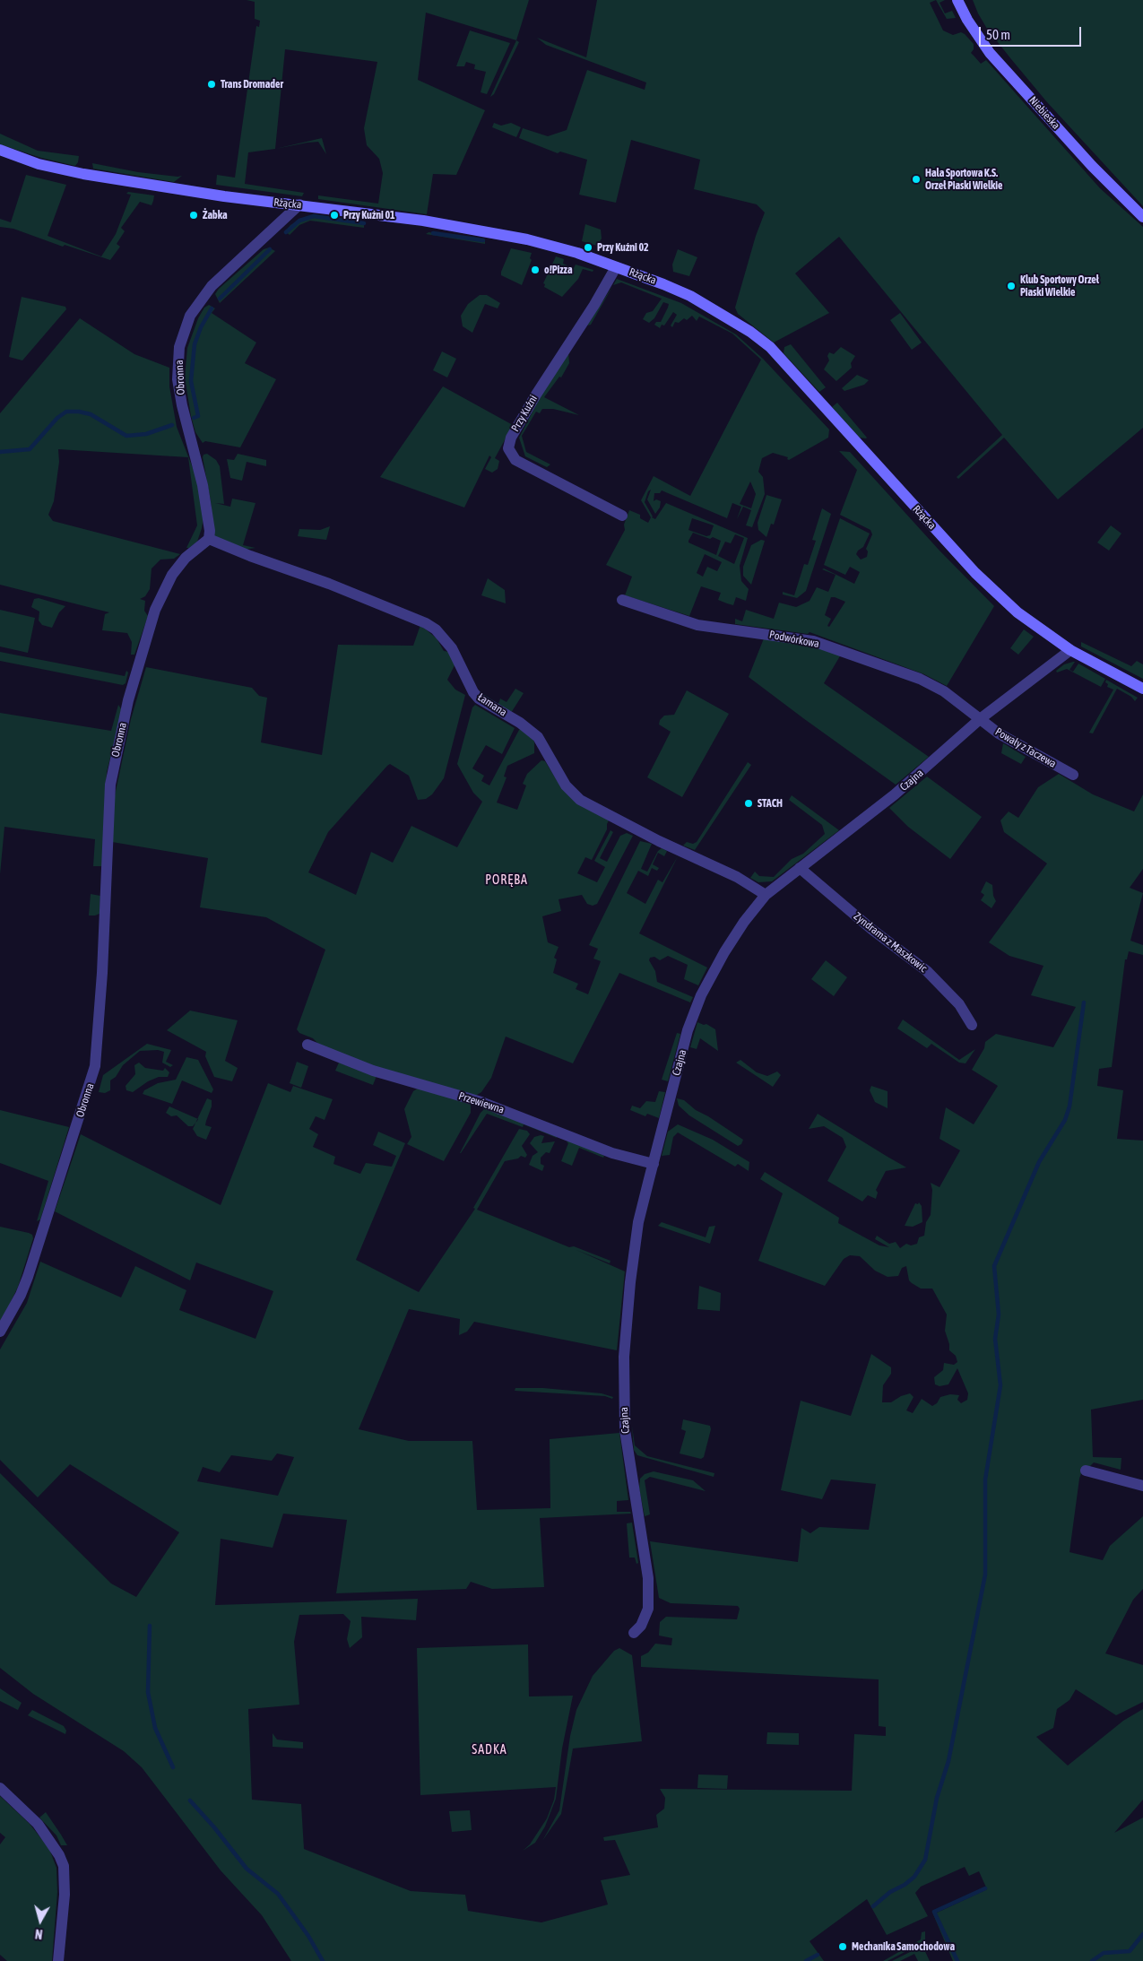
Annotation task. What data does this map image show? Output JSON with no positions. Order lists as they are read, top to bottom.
{
  "streets": {
    "street": [
      "Niebieska",
      "Rżącka",
      "Obronna",
      "Przy Kuźni",
      "Podwórkowa",
      "Łamana",
      "Powały z Taczewa",
      "Czajna",
      "Zyndrama z Maszkowic",
      "Przewiewna"
    ]
  },
  "crossings": [
    ["Rżącka", "Obronna"],
    ["Rżącka", "Przy Kuźni"],
    ["Rżącka", "Czajna"],
    ["Obronna", "Łamana"],
    ["Podwórkowa", "Powały z Taczewa"],
    ["Podwórkowa", "Czajna"],
    ["Łamana", "Czajna"],
    ["Powały z Taczewa", "Czajna"],
    ["Czajna", "Zyndrama z Maszkowic"],
    ["Czajna", "Przewiewna"]
  ],
  "districts": ["PORĘBA", "SADKA"],
  "places": [
    "Trans Dromader",
    "Hala Sportowa K.S. Orzeł Piaski Wielkie",
    "Żabka",
    "Przy Kuźni 01",
    "Przy Kuźni 02",
    "o!Pizza",
    "Klub Sportowy Orzeł Piaski Wielkie",
    "STACH",
    "Mechanika Samochodowa"
  ],
  "scale_bar": "50 m",
  "north": "bottom"
}
